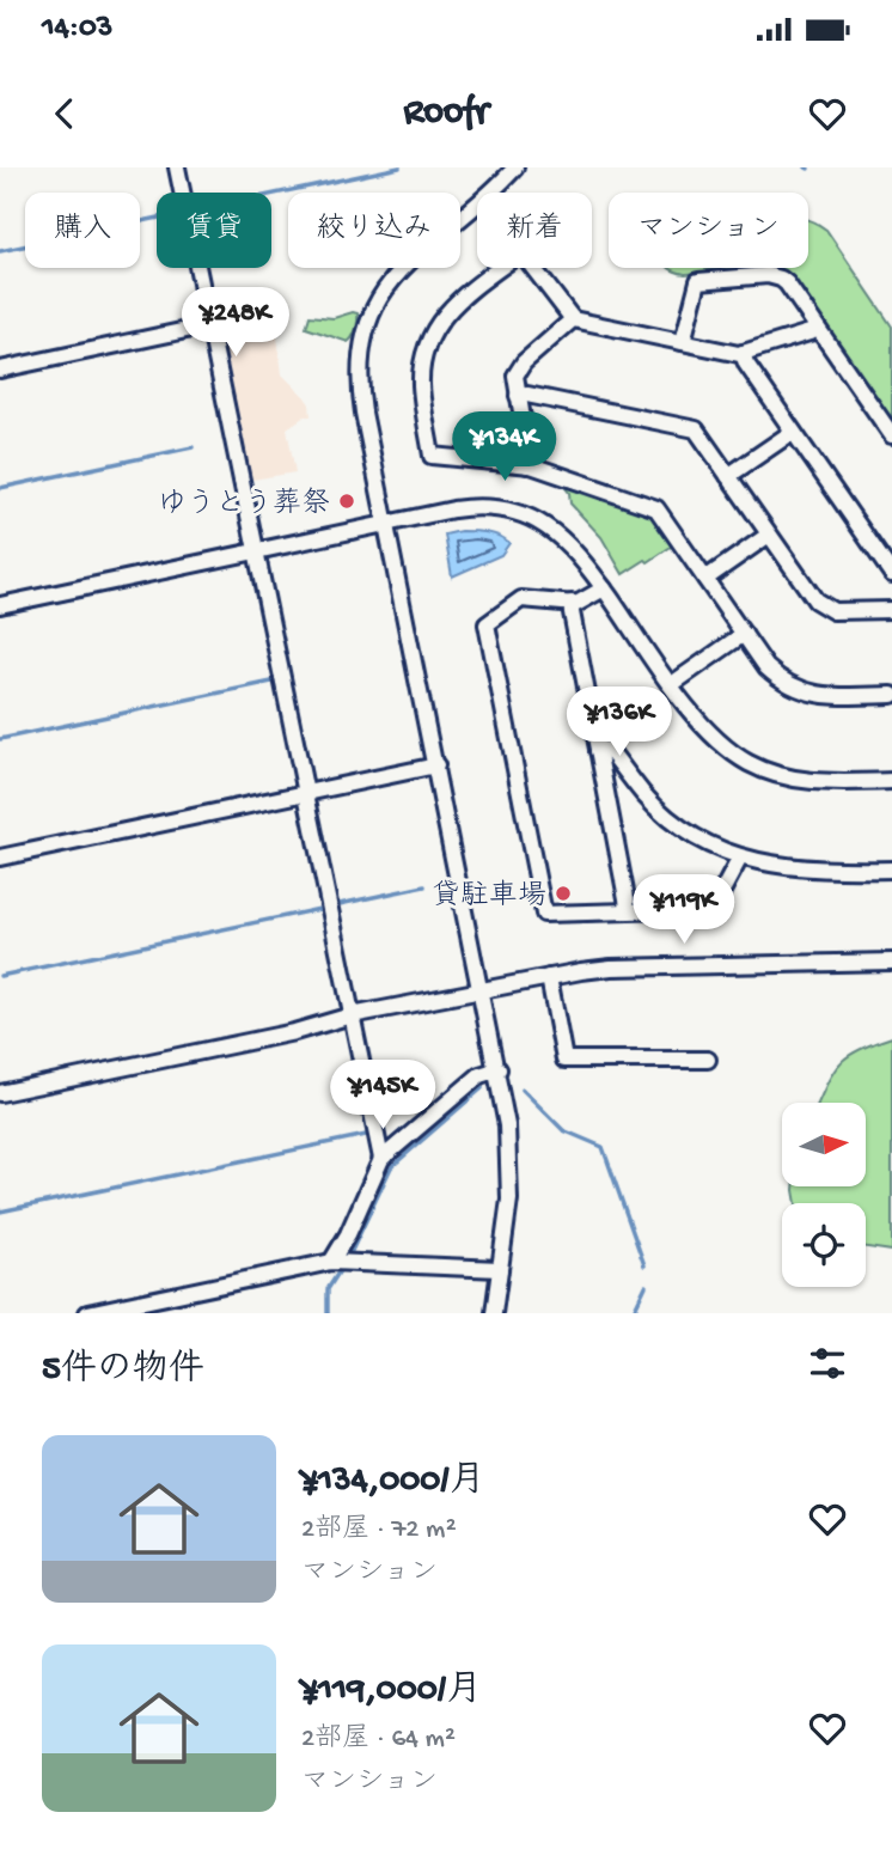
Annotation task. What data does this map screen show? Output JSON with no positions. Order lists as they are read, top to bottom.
{
  "places": ["ゆうとう葬祭", "貸駐車場"],
  "north": "right",
  "page": {
    "status": "14:03",
    "header": "Roofr",
    "chip": [
      "購入",
      "賃貸",
      "絞り込み",
      "新着",
      "マンション"
    ],
    "price": [
      "¥248K",
      "¥134K",
      "¥136K",
      "¥119K",
      "¥145K"
    ],
    "heading": "5件の物件",
    "list": [
      {
        "name": "¥134,000/月",
        "note": "2部屋 · 72 m² · マンション"
      },
      {
        "name": "¥119,000/月",
        "note": "2部屋 · 64 m² · マンション"
      }
    ]
  }
}
